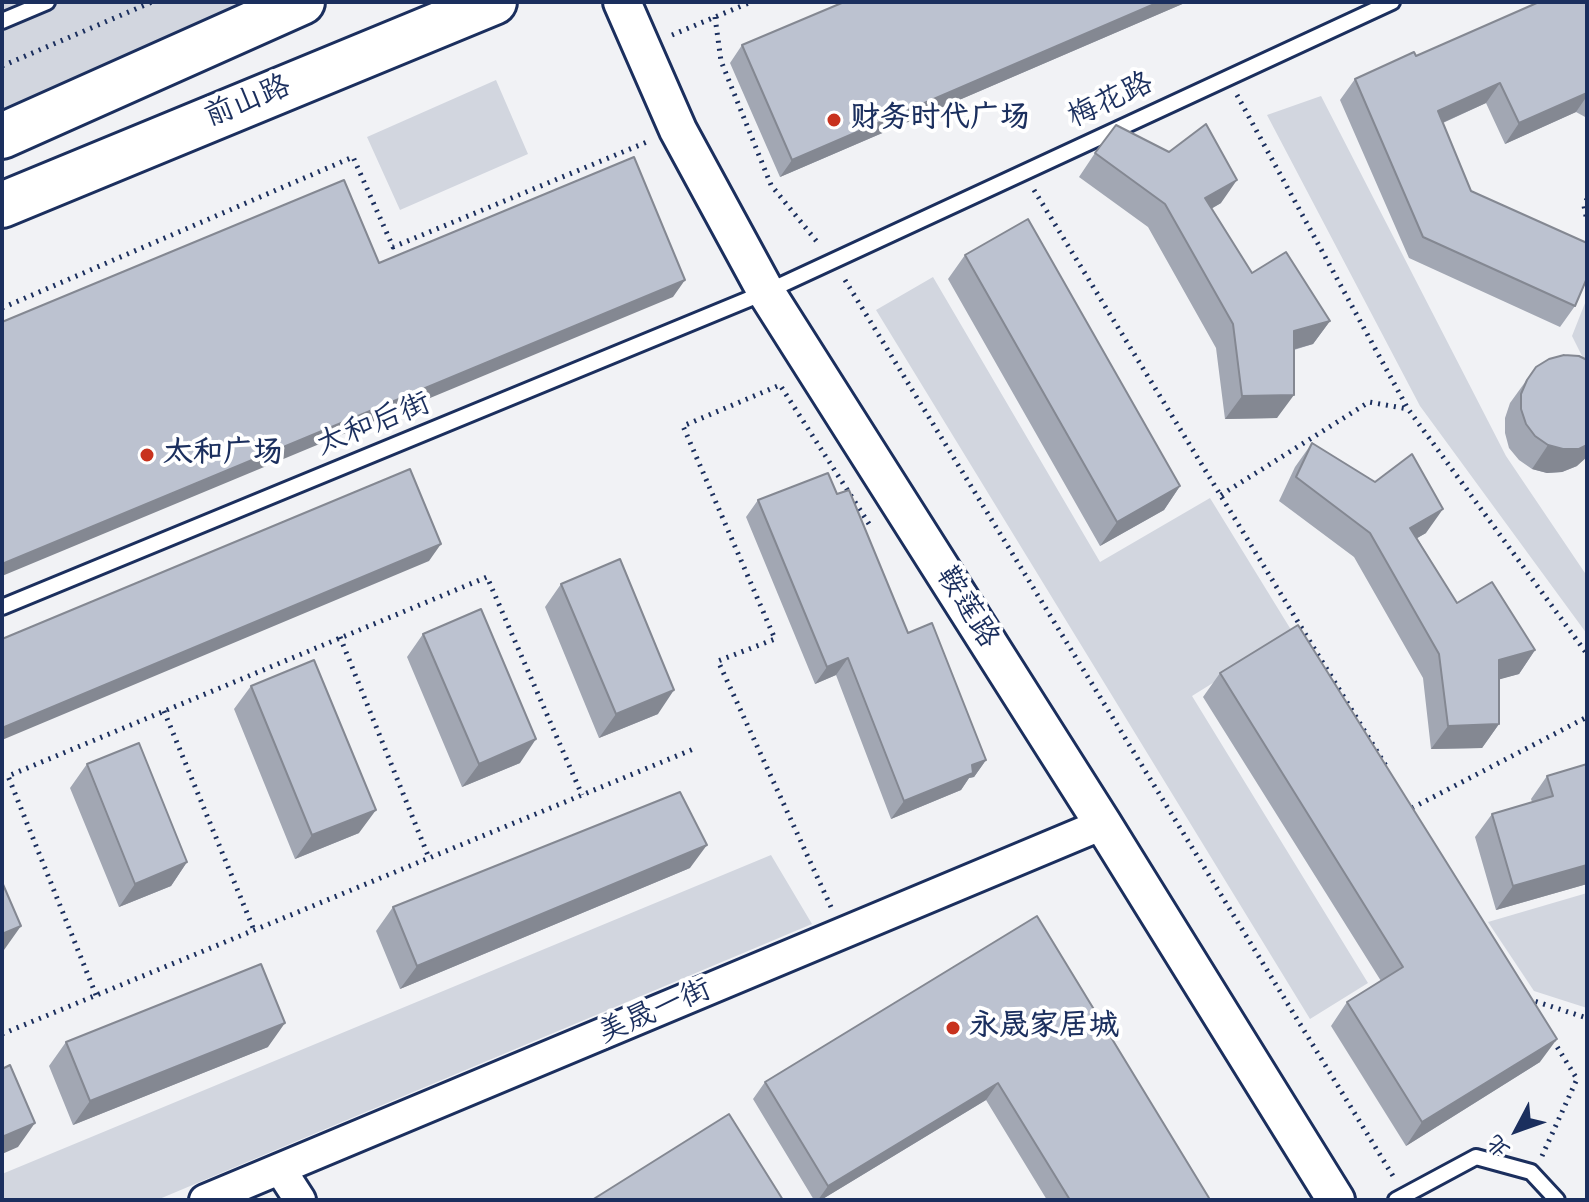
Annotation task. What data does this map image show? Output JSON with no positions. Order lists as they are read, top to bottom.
{
  "streets": {
    "main road": ["前山路"],
    "street": ["鞍莲路", "美晟一街"],
    "lane": ["梅花路", "太和后街"]
  },
  "crossings": [
    ["梅花路", "太和后街"],
    ["梅花路", "鞍莲路"],
    ["太和后街", "鞍莲路"],
    ["鞍莲路", "美晟一街"]
  ],
  "places": ["财务时代广场", "太和广场", "永晟家居城"],
  "north": "bottom left"
}
